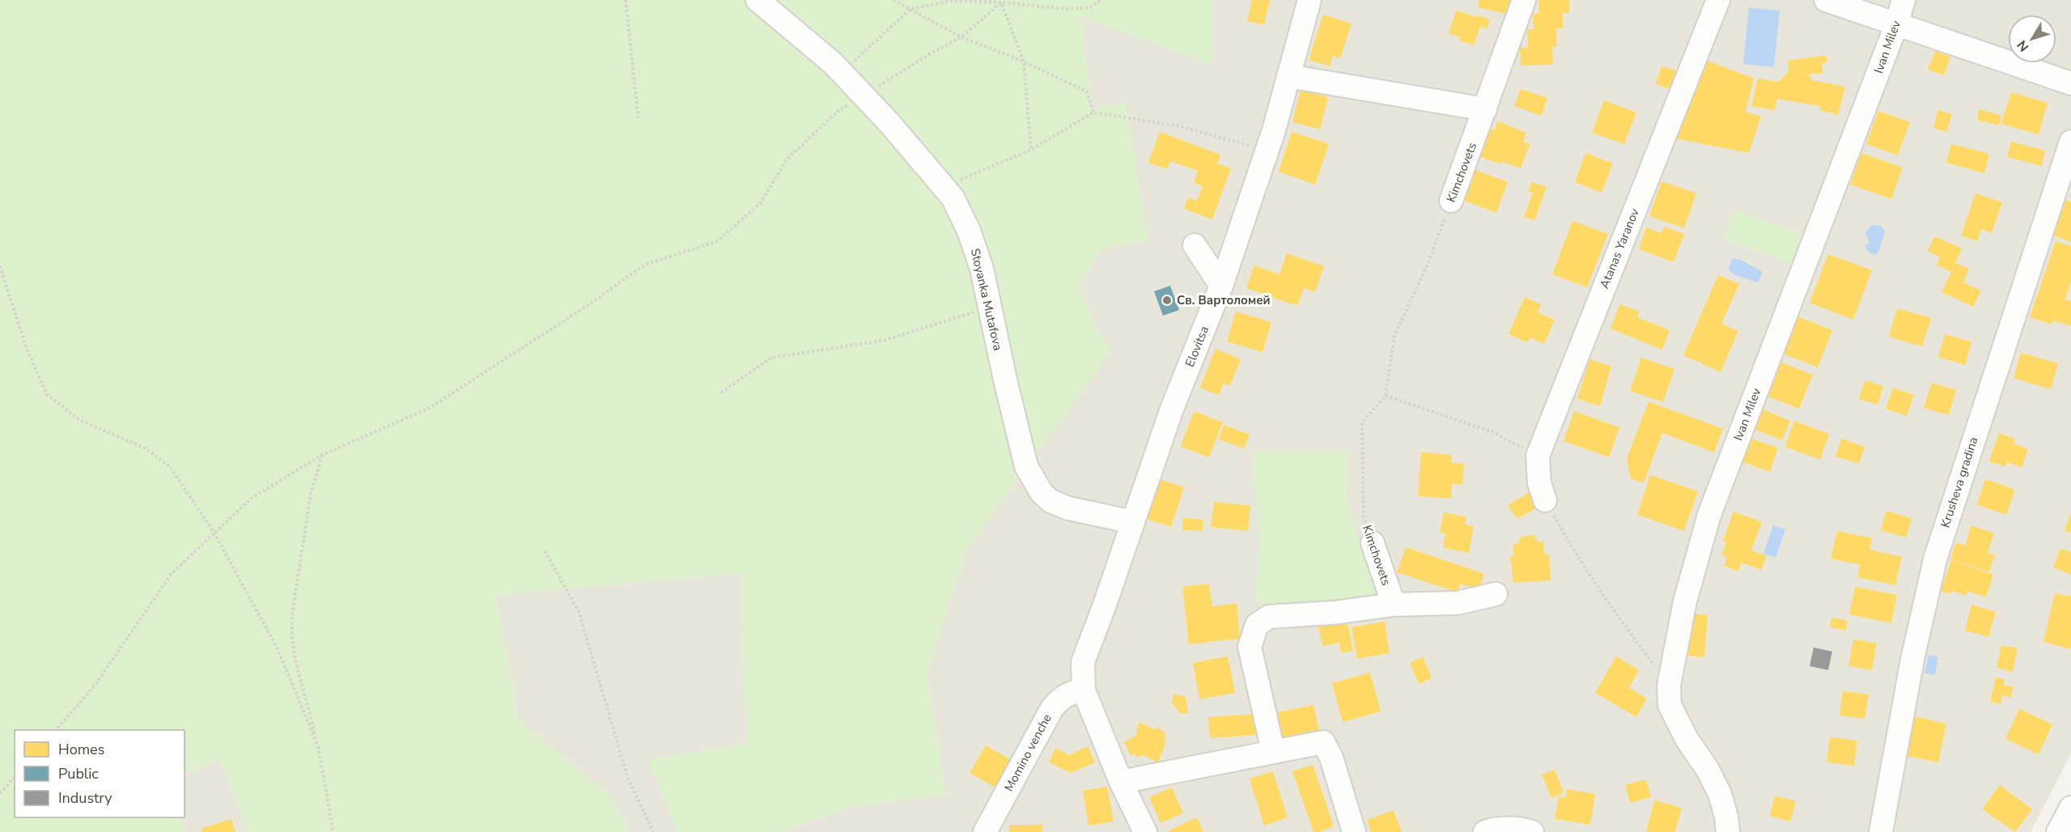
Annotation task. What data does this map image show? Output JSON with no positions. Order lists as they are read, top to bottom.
{
  "streets": {
    "street": [
      "Ivan Milev",
      "Kimchovets",
      "Atanas Yaranov",
      "Stoyanka Mutafova",
      "Elovitsa",
      "Krusheva gradina",
      "Momino venche"
    ]
  },
  "crossings": [
    ["Stoyanka Mutafova", "Elovitsa"],
    ["Elovitsa", "Momino venche"]
  ],
  "places": ["Св. Вартоломей"],
  "legend": ["Homes", "Public", "Industry"],
  "north": "bottom left"
}
